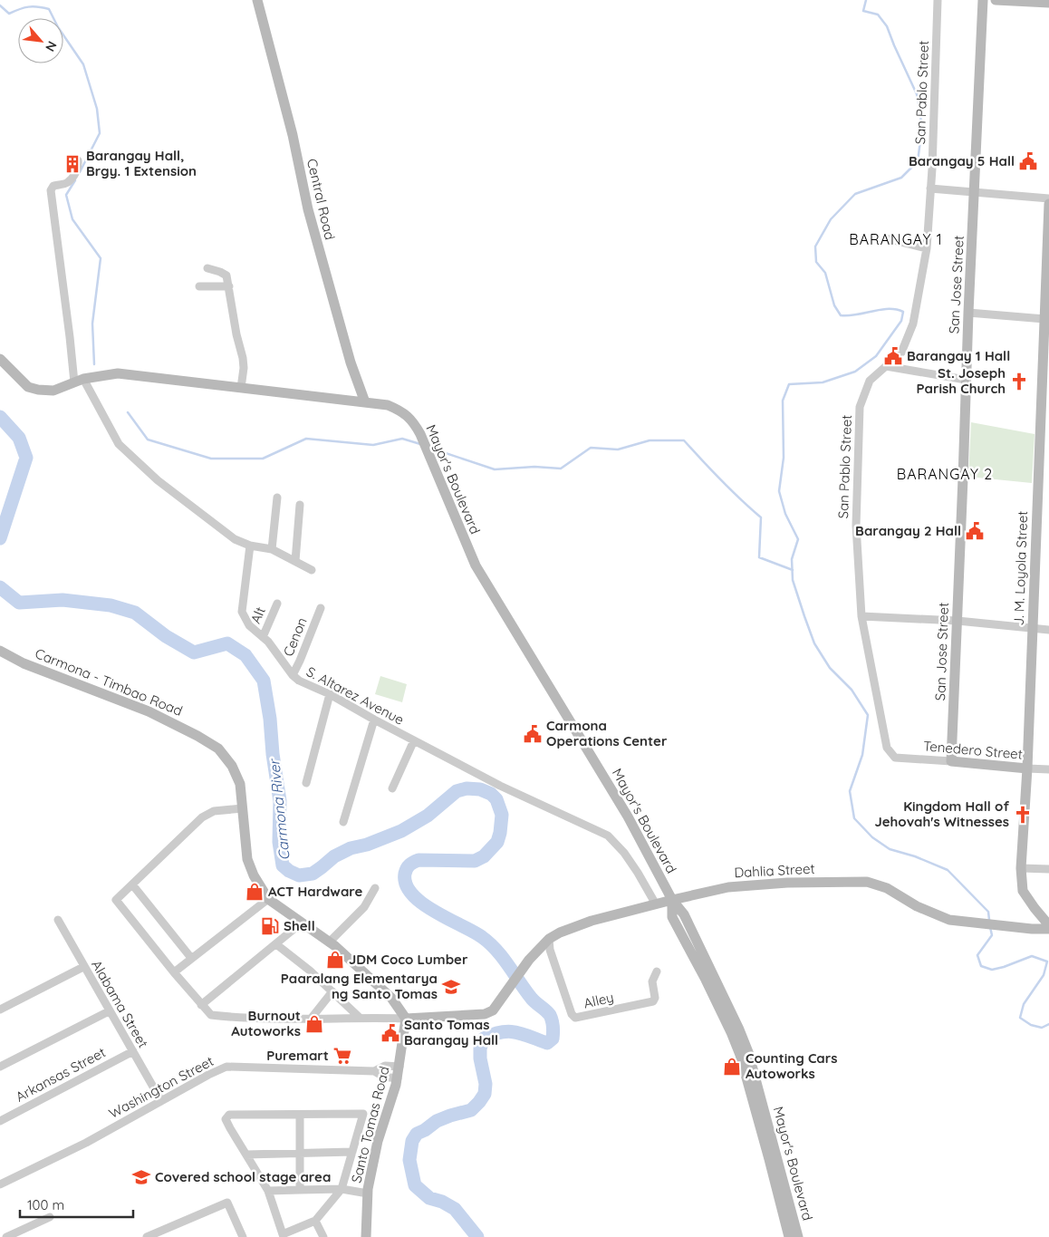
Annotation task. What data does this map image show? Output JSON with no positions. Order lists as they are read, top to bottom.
{
  "streets": {
    "main road": [
      "Central Road",
      "San Jose Street",
      "Mayor's Boulevard",
      "J. M. Loyola Street",
      "Carmona - Timbao Road",
      "Tenedero Street",
      "Dahlia Street",
      "Santo Tomas Road"
    ],
    "street": [
      "San Pablo Street",
      "Alt",
      "Cenon",
      "S. Altarez Avenue",
      "Alley",
      "Alabama Street",
      "Arkansas Street",
      "Washington Street"
    ]
  },
  "crossings": [
    ["San Pablo Street", "Tenedero Street"],
    ["Central Road", "Mayor's Boulevard"],
    ["San Jose Street", "Tenedero Street"],
    ["Mayor's Boulevard", "Dahlia Street"],
    ["J. M. Loyola Street", "Tenedero Street"],
    ["Alt", "S. Altarez Avenue"],
    ["Cenon", "S. Altarez Avenue"],
    ["Carmona - Timbao Road", "Dahlia Street"],
    ["Carmona - Timbao Road", "Santo Tomas Road"],
    ["S. Altarez Avenue", "Dahlia Street"],
    ["Dahlia Street", "Alley"],
    ["Dahlia Street", "Santo Tomas Road"],
    ["Alabama Street", "Arkansas Street"],
    ["Alabama Street", "Washington Street"],
    ["Washington Street", "Santo Tomas Road"]
  ],
  "districts": ["BARANGAY 1", "BARANGAY 2"],
  "water": ["Carmona River"],
  "places": {
    "public building": [
      "Barangay 5 Hall",
      "Barangay 1 Hall",
      "Barangay 2 Hall",
      "Carmona Operations Center",
      "Santo Tomas Barangay Hall"
    ],
    "building": ["Barangay Hall, Brgy. 1 Extension"],
    "church": ["St. Joseph Parish Church", "Kingdom Hall of Jehovah's Witnesses"],
    "shop": [
      "ACT Hardware",
      "JDM Coco Lumber",
      "Burnout Autoworks",
      "Counting Cars Autoworks"
    ],
    "fuel station": ["Shell"],
    "school or university": ["Paaralang Elementarya ng Santo Tomas", "Covered school stage area"],
    "supermarket": ["Puremart"]
  },
  "scale_bar": "100 m",
  "north": "bottom right"
}
